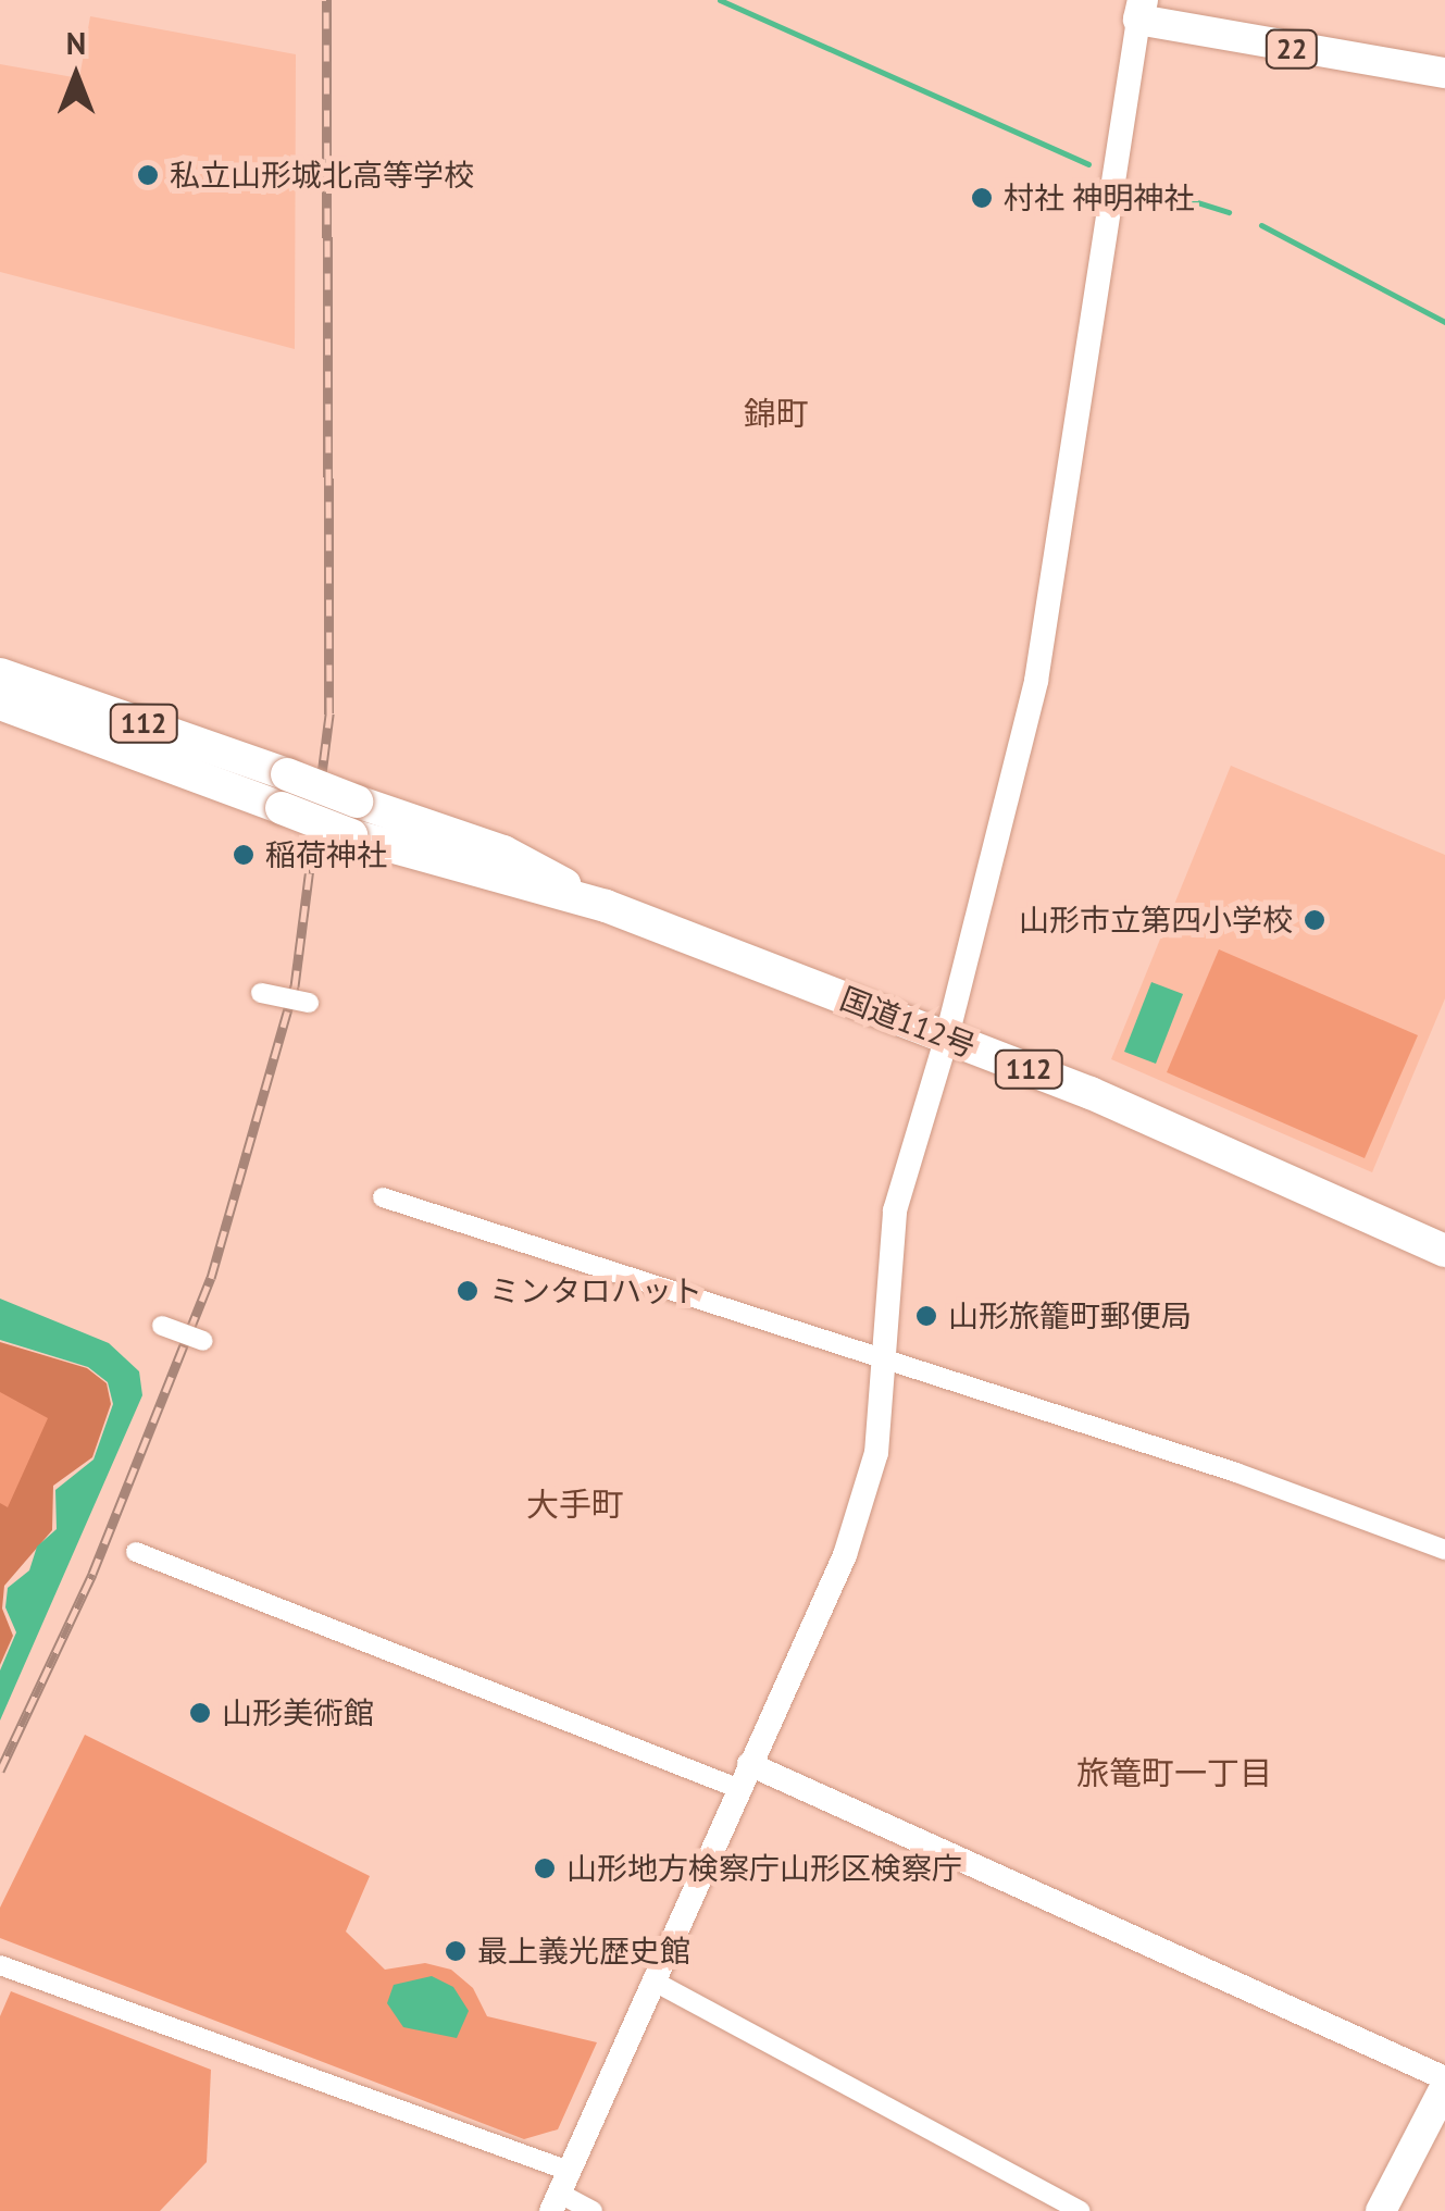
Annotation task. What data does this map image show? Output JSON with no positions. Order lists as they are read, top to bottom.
{
  "streets": {
    "highway": ["112", "国道112号"],
    "main road": ["22"]
  },
  "districts": ["錦町", "大手町", "旅篭町一丁目"],
  "places": [
    "私立山形城北高等学校",
    "村社 神明神社",
    "稲荷神社",
    "山形市立第四小学校",
    "ミンタロハット",
    "山形旅籠町郵便局",
    "山形美術館",
    "山形地方検察庁山形区検察庁",
    "最上義光歴史館"
  ],
  "north": "top"
}
